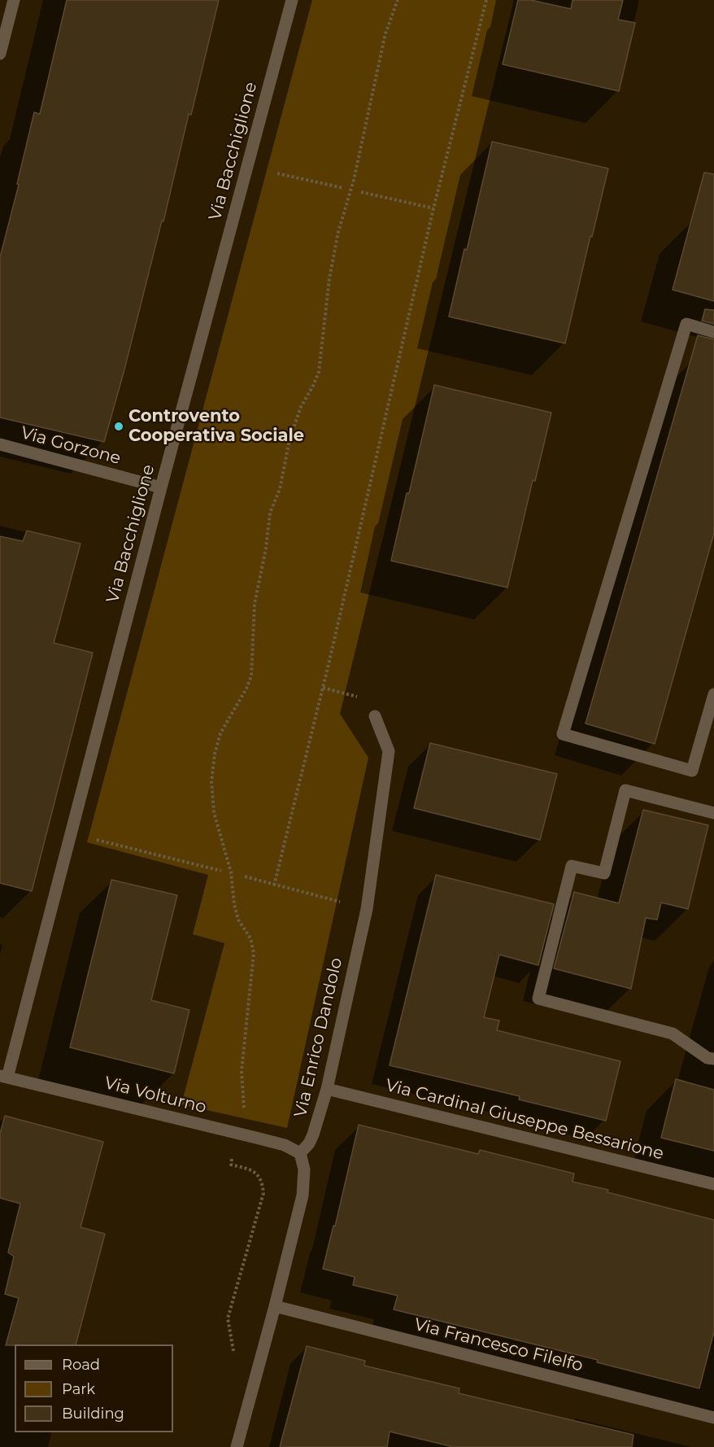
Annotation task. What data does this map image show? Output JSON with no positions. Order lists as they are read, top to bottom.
{
  "streets": {
    "street": [
      "Via Bacchiglione",
      "Via Gorzone",
      "Via Enrico Dandolo",
      "Via Volturno",
      "Via Cardinal Giuseppe Bessarione",
      "Via Francesco Filelfo"
    ]
  },
  "crossings": [
    ["Via Bacchiglione", "Via Gorzone"],
    ["Via Bacchiglione", "Via Volturno"],
    ["Via Enrico Dandolo", "Via Volturno"],
    ["Via Enrico Dandolo", "Via Cardinal Giuseppe Bessarione"]
  ],
  "places": ["Controvento Cooperativa Sociale"],
  "legend": ["Road", "Park", "Building"]
}
